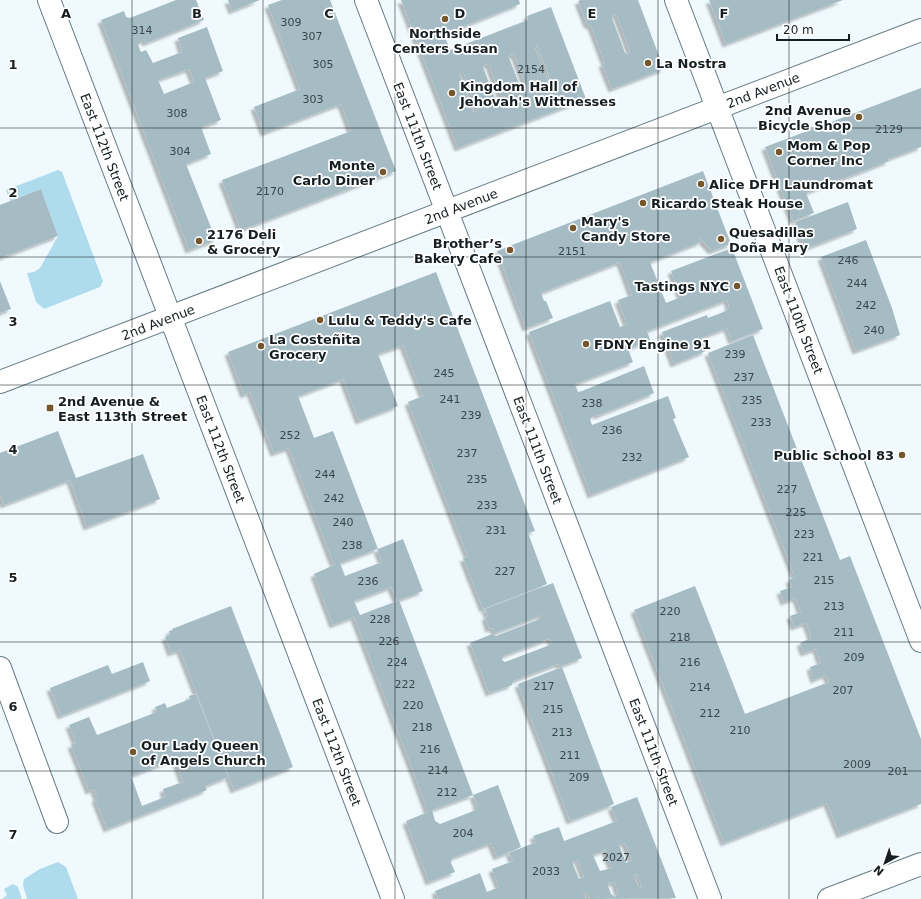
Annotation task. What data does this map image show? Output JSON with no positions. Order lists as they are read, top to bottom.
{
  "streets": {
    "street": [
      "2nd Avenue",
      "East 111th Street",
      "East 112th Street",
      "East 110th Street"
    ]
  },
  "crossings": [
    ["2nd Avenue", "East 111th Street"],
    ["2nd Avenue", "East 112th Street"],
    ["2nd Avenue", "East 110th Street"]
  ],
  "places": {
    "other": [
      "Northside Centers Susan",
      "La Nostra",
      "Kingdom Hall of Jehovah's Wittnesses",
      "2nd Avenue Bicycle Shop",
      "Mom & Pop Corner Inc",
      "Monte Carlo Diner",
      "Alice DFH Laundromat",
      "Ricardo Steak House",
      "Mary's Candy Store",
      "Quesadillas Doña Mary",
      "2176 Deli & Grocery",
      "Brother’s Bakery Cafe",
      "Tastings NYC",
      "Lulu & Teddy's Cafe",
      "FDNY Engine 91",
      "La Costeñita Grocery",
      "Public School 83",
      "Our Lady Queen of Angels Church"
    ],
    "transit": ["2nd Avenue & East 113th Street"]
  },
  "house_numbers": [
    "309",
    "314",
    "307",
    "305",
    "2154",
    "303",
    "308",
    "2129",
    "304",
    "2170",
    "2151",
    "246",
    "244",
    "242",
    "240",
    "239",
    "245",
    "237",
    "241",
    "235",
    "238",
    "239",
    "233",
    "236",
    "252",
    "237",
    "232",
    "244",
    "235",
    "227",
    "242",
    "233",
    "225",
    "240",
    "231",
    "223",
    "238",
    "221",
    "227",
    "215",
    "236",
    "213",
    "220",
    "228",
    "211",
    "218",
    "226",
    "209",
    "224",
    "216",
    "222",
    "217",
    "214",
    "207",
    "220",
    "215",
    "212",
    "218",
    "210",
    "213",
    "216",
    "211",
    "2009",
    "214",
    "201",
    "209",
    "212",
    "204",
    "2027",
    "2033"
  ],
  "scale_bar": "20 m",
  "north": "bottom left",
  "grid": {
    "columns": [
      "A",
      "B",
      "C",
      "D",
      "E",
      "F"
    ],
    "rows": [
      "1",
      "2",
      "3",
      "4",
      "5",
      "6",
      "7"
    ]
  }
}
